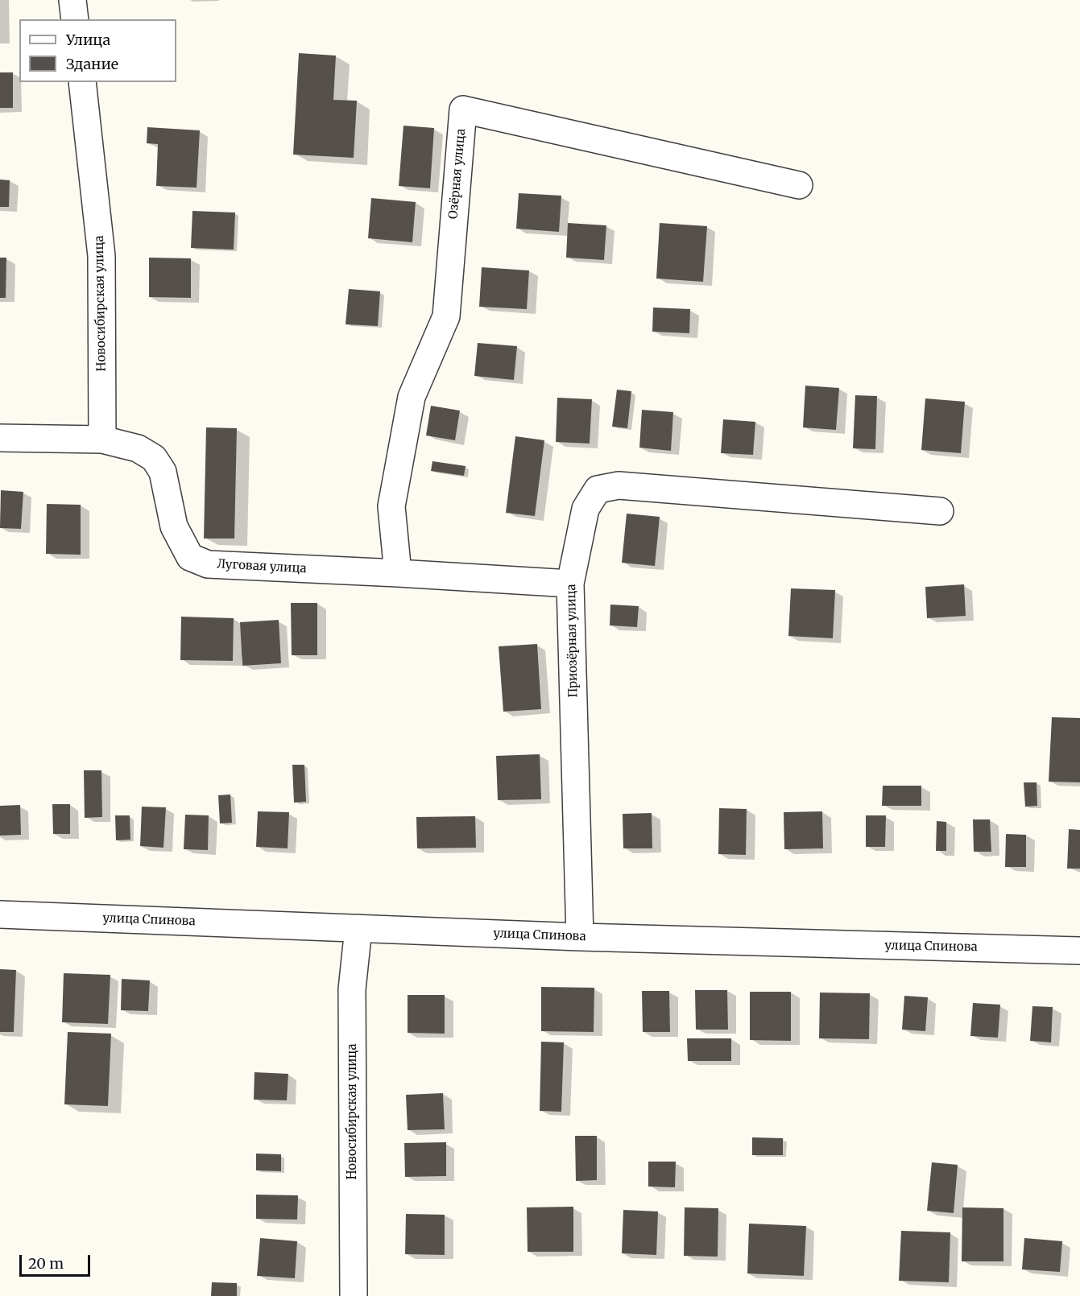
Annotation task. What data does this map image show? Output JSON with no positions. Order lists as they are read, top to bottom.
{
  "streets": {
    "street": [
      "Озёрная улица",
      "Новосибирская улица",
      "Луговая улица",
      "Приозёрная улица",
      "улица Спинова"
    ]
  },
  "crossings": [
    ["Озёрная улица", "Луговая улица"],
    ["Новосибирская улица", "Луговая улица"],
    ["Новосибирская улица", "улица Спинова"],
    ["Луговая улица", "Приозёрная улица"],
    ["Приозёрная улица", "улица Спинова"]
  ],
  "legend": ["Улица", "Здание"],
  "scale_bar": "20 m"
}
